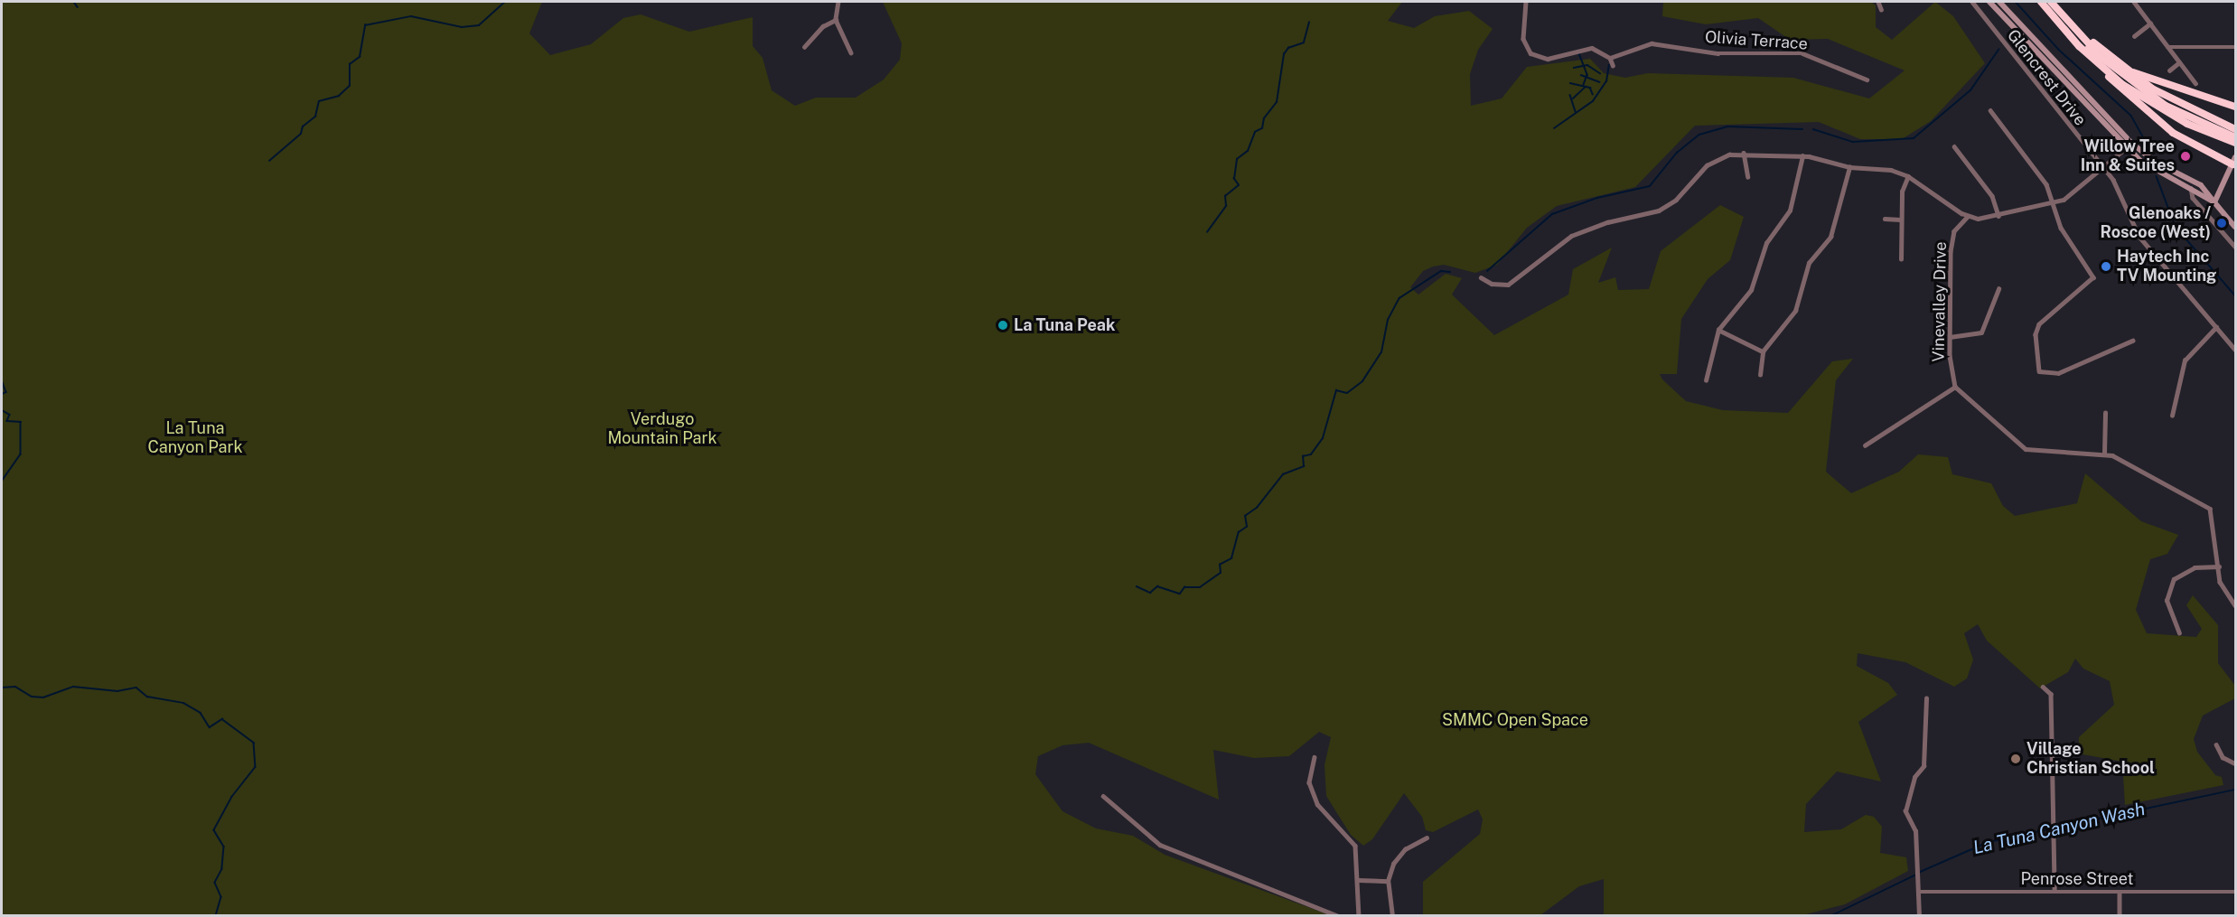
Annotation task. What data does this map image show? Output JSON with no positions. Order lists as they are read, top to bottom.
{
  "streets": {
    "street": [
      "Olivia Terrace",
      "Glencrest Drive",
      "Vinevalley Drive",
      "Penrose Street"
    ]
  },
  "water": ["La Tuna Canyon Wash"],
  "parks": ["Verdugo Mountain Park", "La Tuna Canyon Park", "SMMC Open Space"],
  "places": [
    "Willow Tree Inn & Suites",
    "Glenoaks / Roscoe (West)",
    "Haytech Inc TV Mounting",
    "La Tuna Peak",
    "Village Christian School"
  ]
}
